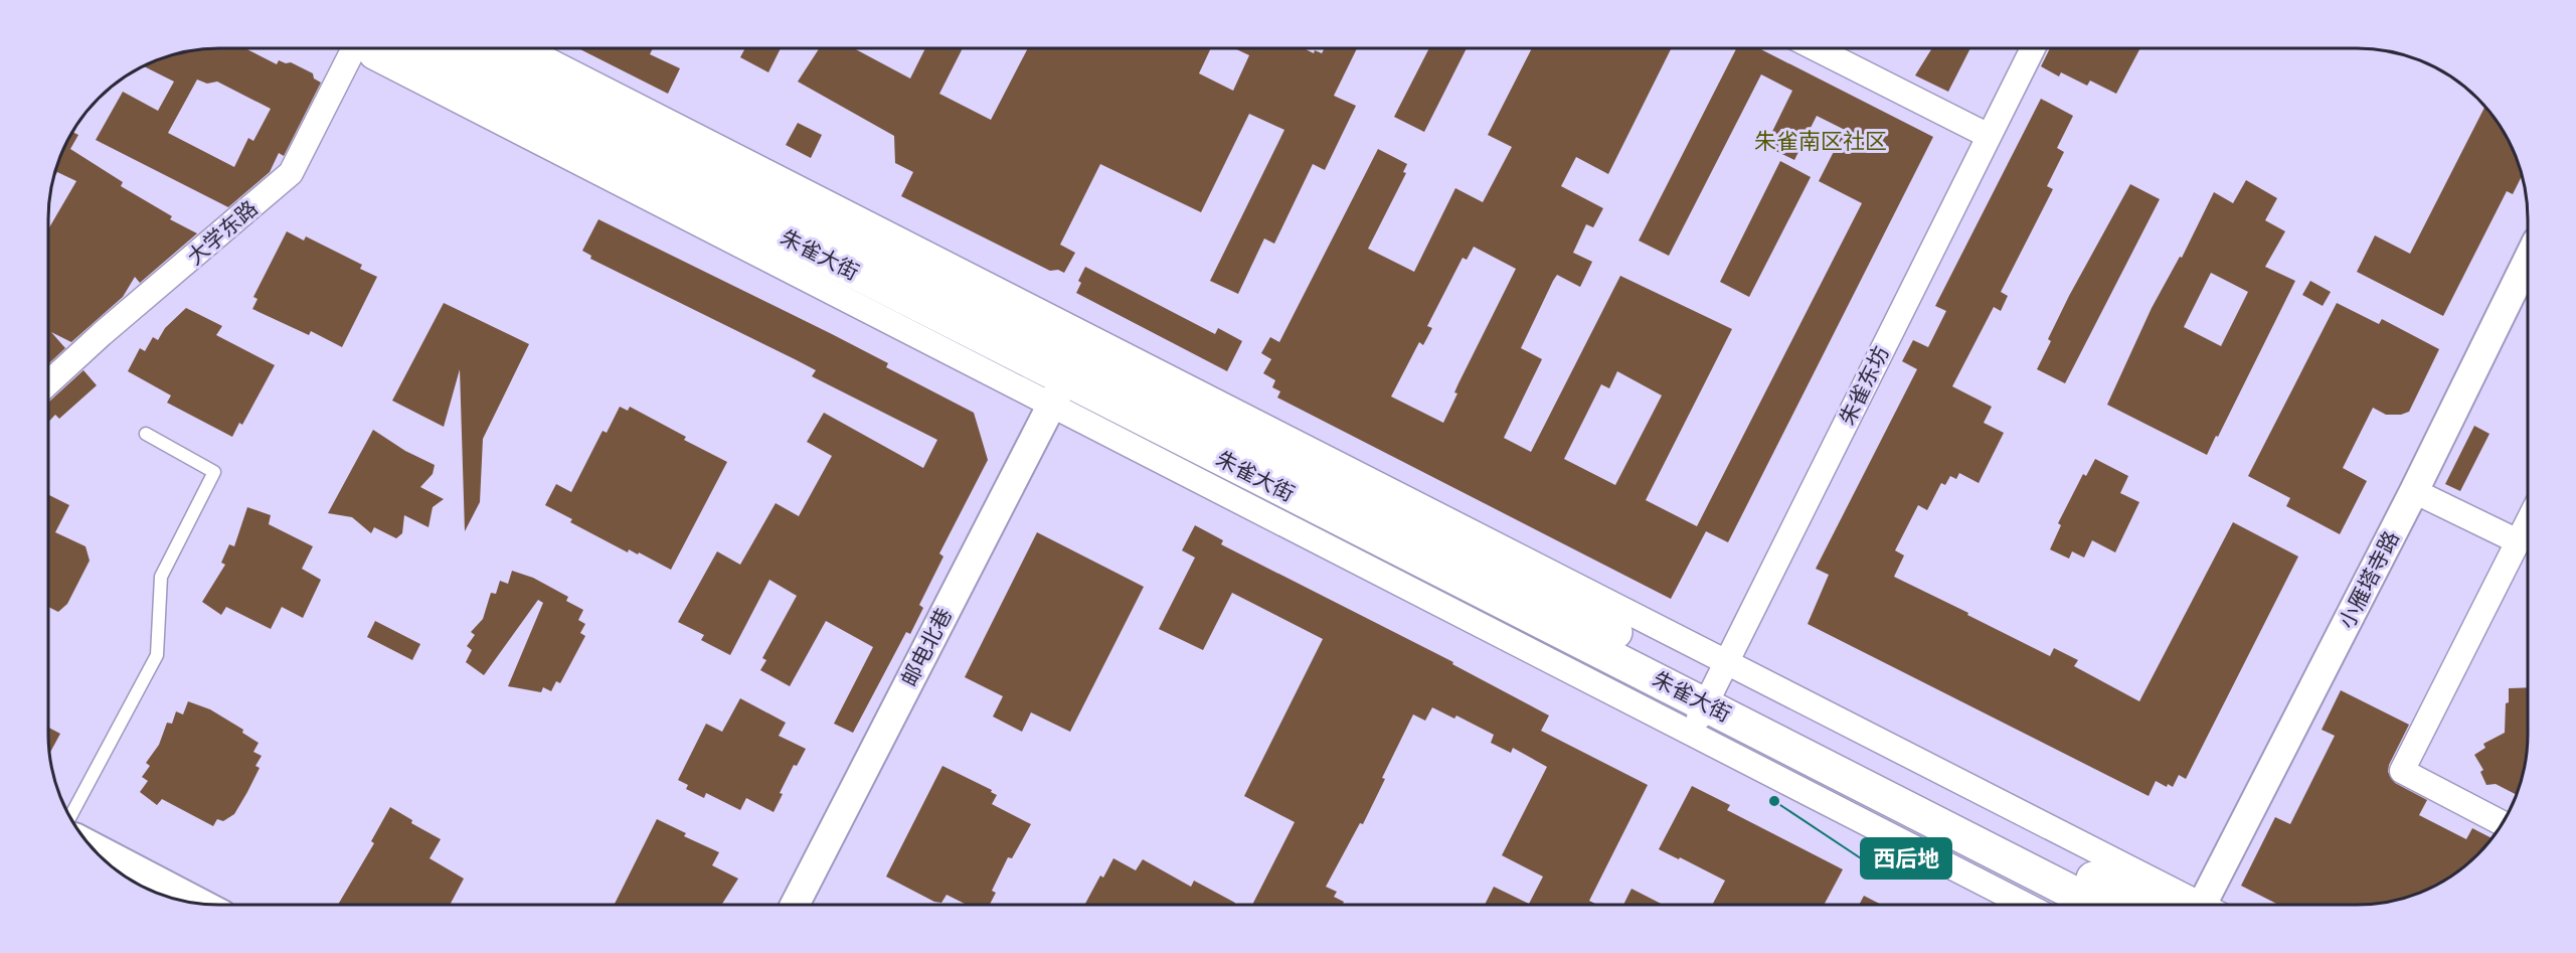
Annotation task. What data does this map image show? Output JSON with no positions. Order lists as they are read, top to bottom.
{
  "streets": {
    "main road": ["朱雀大街"],
    "street": [
      "大学东路",
      "朱雀东坊",
      "小雁塔寺路",
      "邮电北巷"
    ]
  },
  "crossings": [
    ["朱雀大街", "朱雀东坊"],
    ["朱雀大街", "邮电北巷"]
  ],
  "districts": ["朱雀南区社区"],
  "places": ["西后地"]
}
